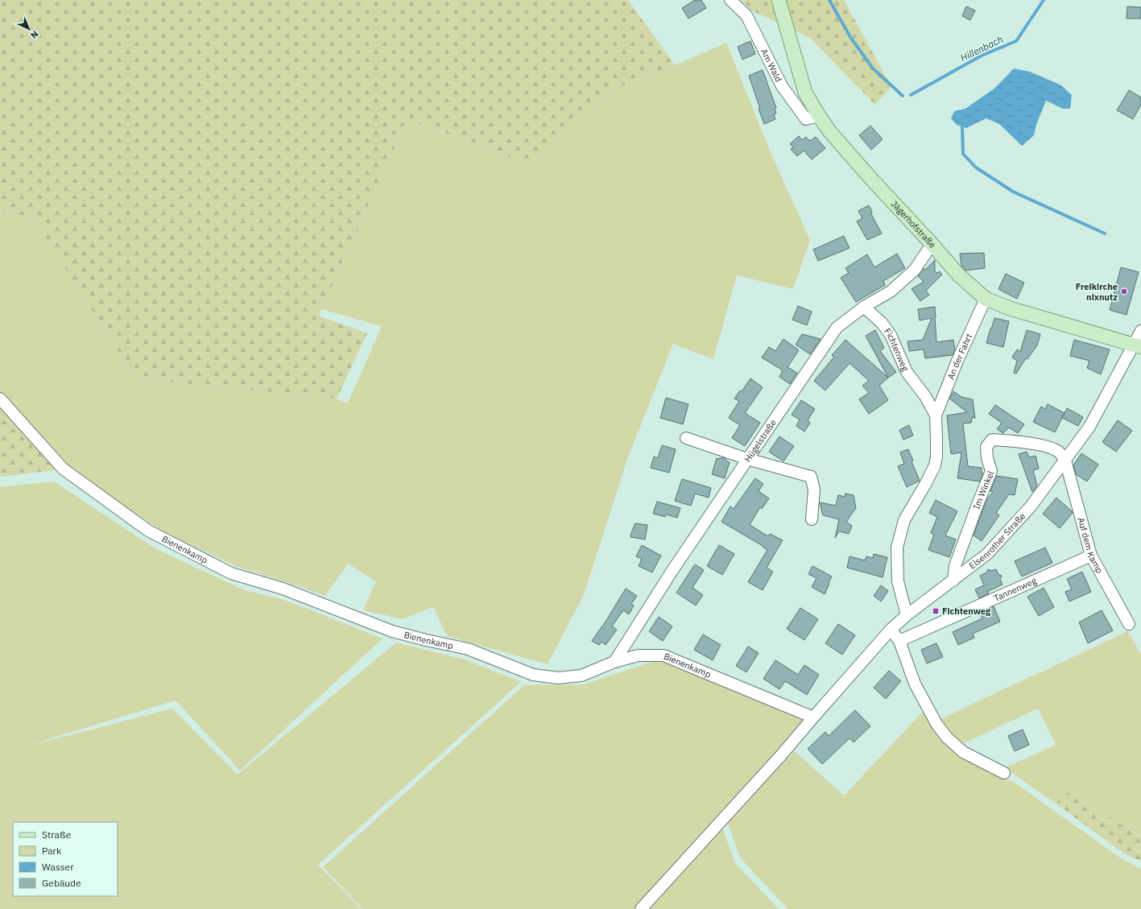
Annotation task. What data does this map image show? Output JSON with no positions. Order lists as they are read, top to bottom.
{
  "streets": {
    "main road": ["Jägerhofstraße"],
    "street": [
      "Am Wald",
      "Fichtenweg",
      "An der Fahrt",
      "Hügelstraße",
      "Im Winkel",
      "Elsenrother Straße",
      "Auf dem Kamp",
      "Bienenkamp",
      "Tannenweg"
    ]
  },
  "crossings": [
    ["Am Wald", "Jägerhofstraße"],
    ["Jägerhofstraße", "An der Fahrt"],
    ["Jägerhofstraße", "Hügelstraße"],
    ["Jägerhofstraße", "Elsenrother Straße"],
    ["Fichtenweg", "An der Fahrt"],
    ["Fichtenweg", "Hügelstraße"],
    ["Fichtenweg", "Elsenrother Straße"],
    ["Hügelstraße", "Bienenkamp"],
    ["Im Winkel", "Elsenrother Straße"],
    ["Im Winkel", "Auf dem Kamp"],
    ["Elsenrother Straße", "Auf dem Kamp"],
    ["Elsenrother Straße", "Bienenkamp"],
    ["Auf dem Kamp", "Tannenweg"]
  ],
  "water": ["Hillenbach"],
  "places": {
    "other": ["Freikirche nixnutz"],
    "transit": ["Fichtenweg"]
  },
  "legend": [
    "Straße",
    "Park",
    "Wasser",
    "Gebäude"
  ],
  "north": "bottom right"
}
